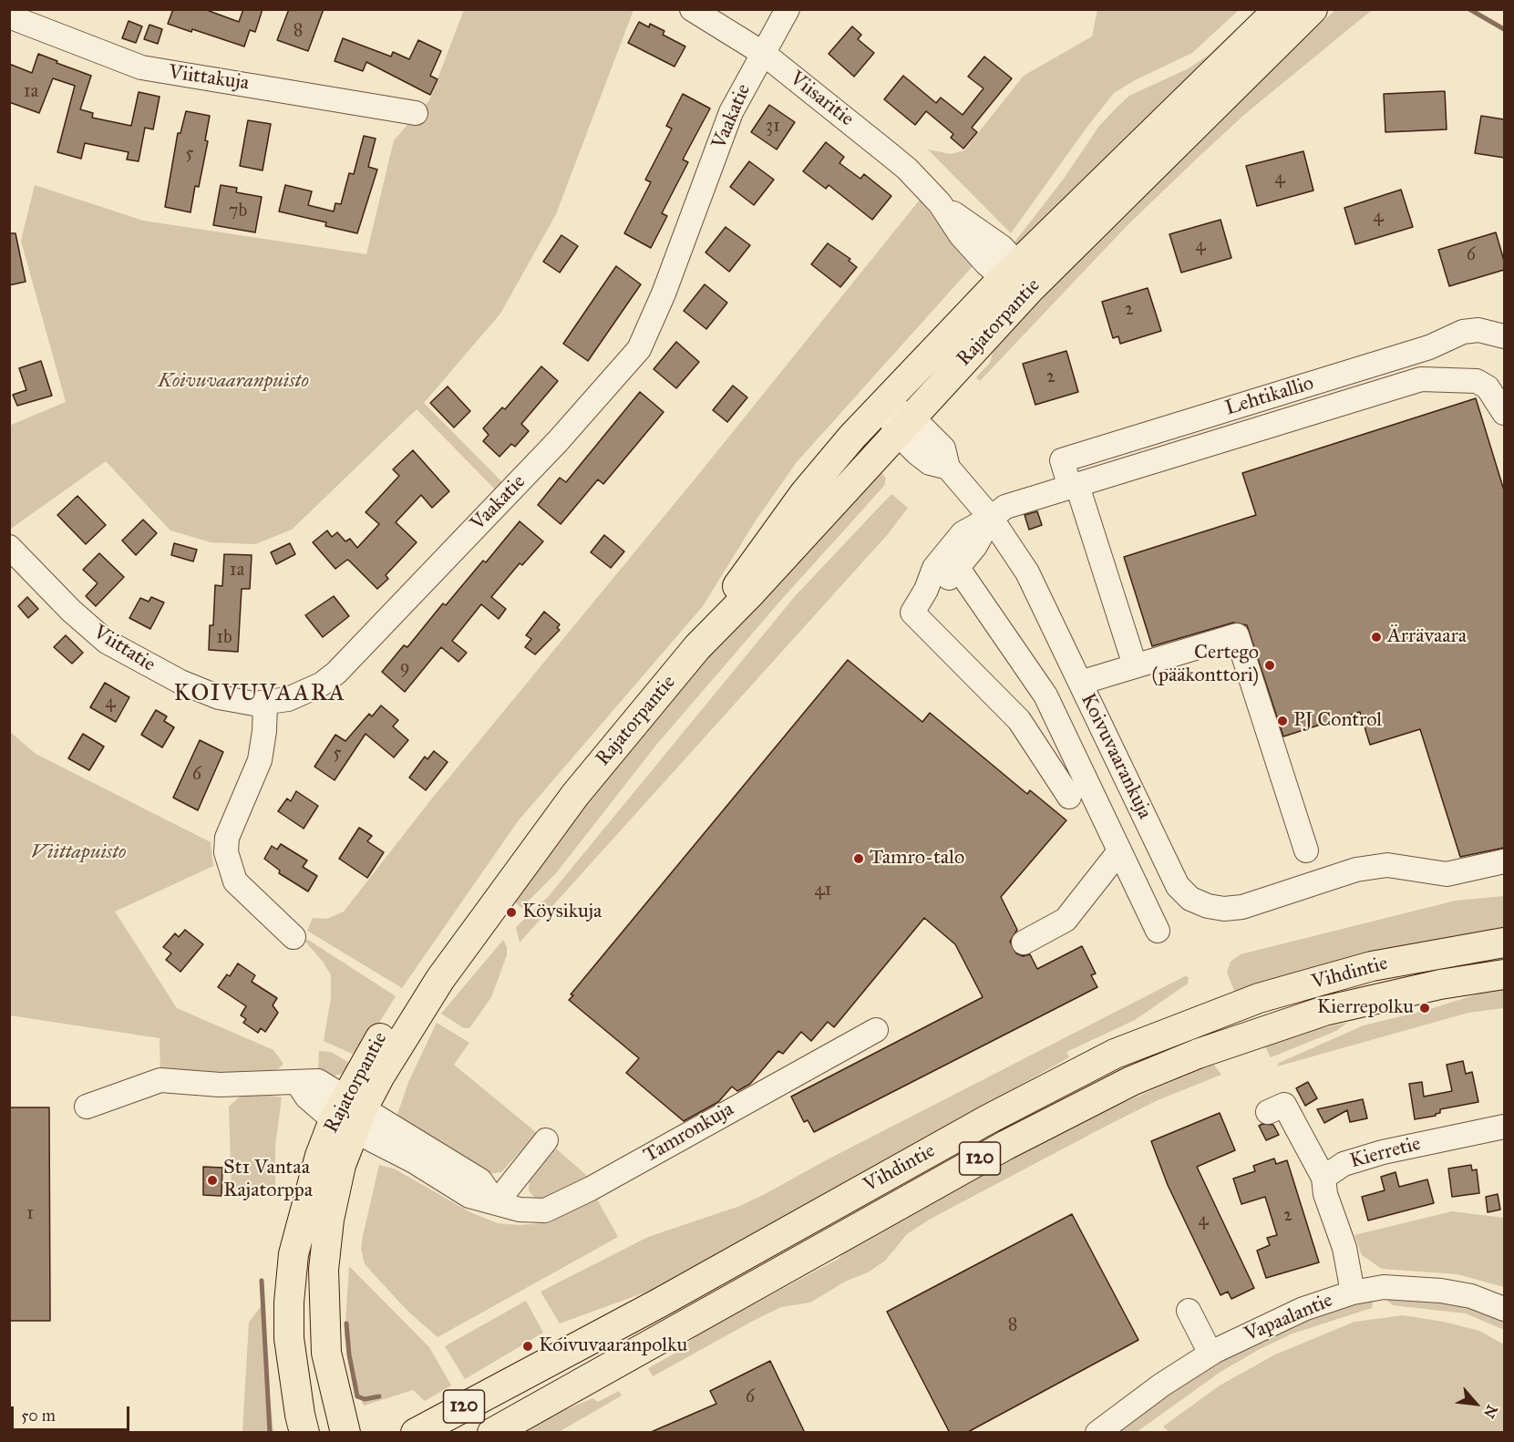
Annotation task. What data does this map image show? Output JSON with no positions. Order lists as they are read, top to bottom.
{
  "streets": {
    "main road": ["Rajatorpantie", "Vihdintie", "120"],
    "street": [
      "Viittakuja",
      "Viisaritie",
      "Vaakatie",
      "Lehtikallio",
      "Viittatie",
      "Koivuvaarankuja",
      "Tamronkuja",
      "Kierretie",
      "Vapaalantie"
    ]
  },
  "crossings": [
    ["Viisaritie", "Vaakatie"],
    ["Viisaritie", "Rajatorpantie"],
    ["Vaakatie", "Viittatie"],
    ["Rajatorpantie", "Koivuvaarankuja"],
    ["Rajatorpantie", "Tamronkuja"],
    ["Kierretie", "Vapaalantie"]
  ],
  "districts": ["KOIVUVAARA"],
  "parks": ["Koivuvaaranpuisto", "Viittapuisto"],
  "places": [
    "Ärrävaara",
    "Certego (pääkonttori)",
    "PJ Control",
    "Tamro-talo",
    "Köysikuja",
    "Kierrepolku",
    "St1 Vantaa Rajatorppa",
    "Koivuvaaranpolku"
  ],
  "house_numbers": [
    "8",
    "1a",
    "31",
    "5",
    "4",
    "7b",
    "4",
    "4",
    "6",
    "2",
    "2",
    "1a",
    "1b",
    "9",
    "4",
    "5",
    "6",
    "41",
    "1",
    "2",
    "4",
    "8",
    "6"
  ],
  "scale_bar": "50 m",
  "north": "bottom right"
}
